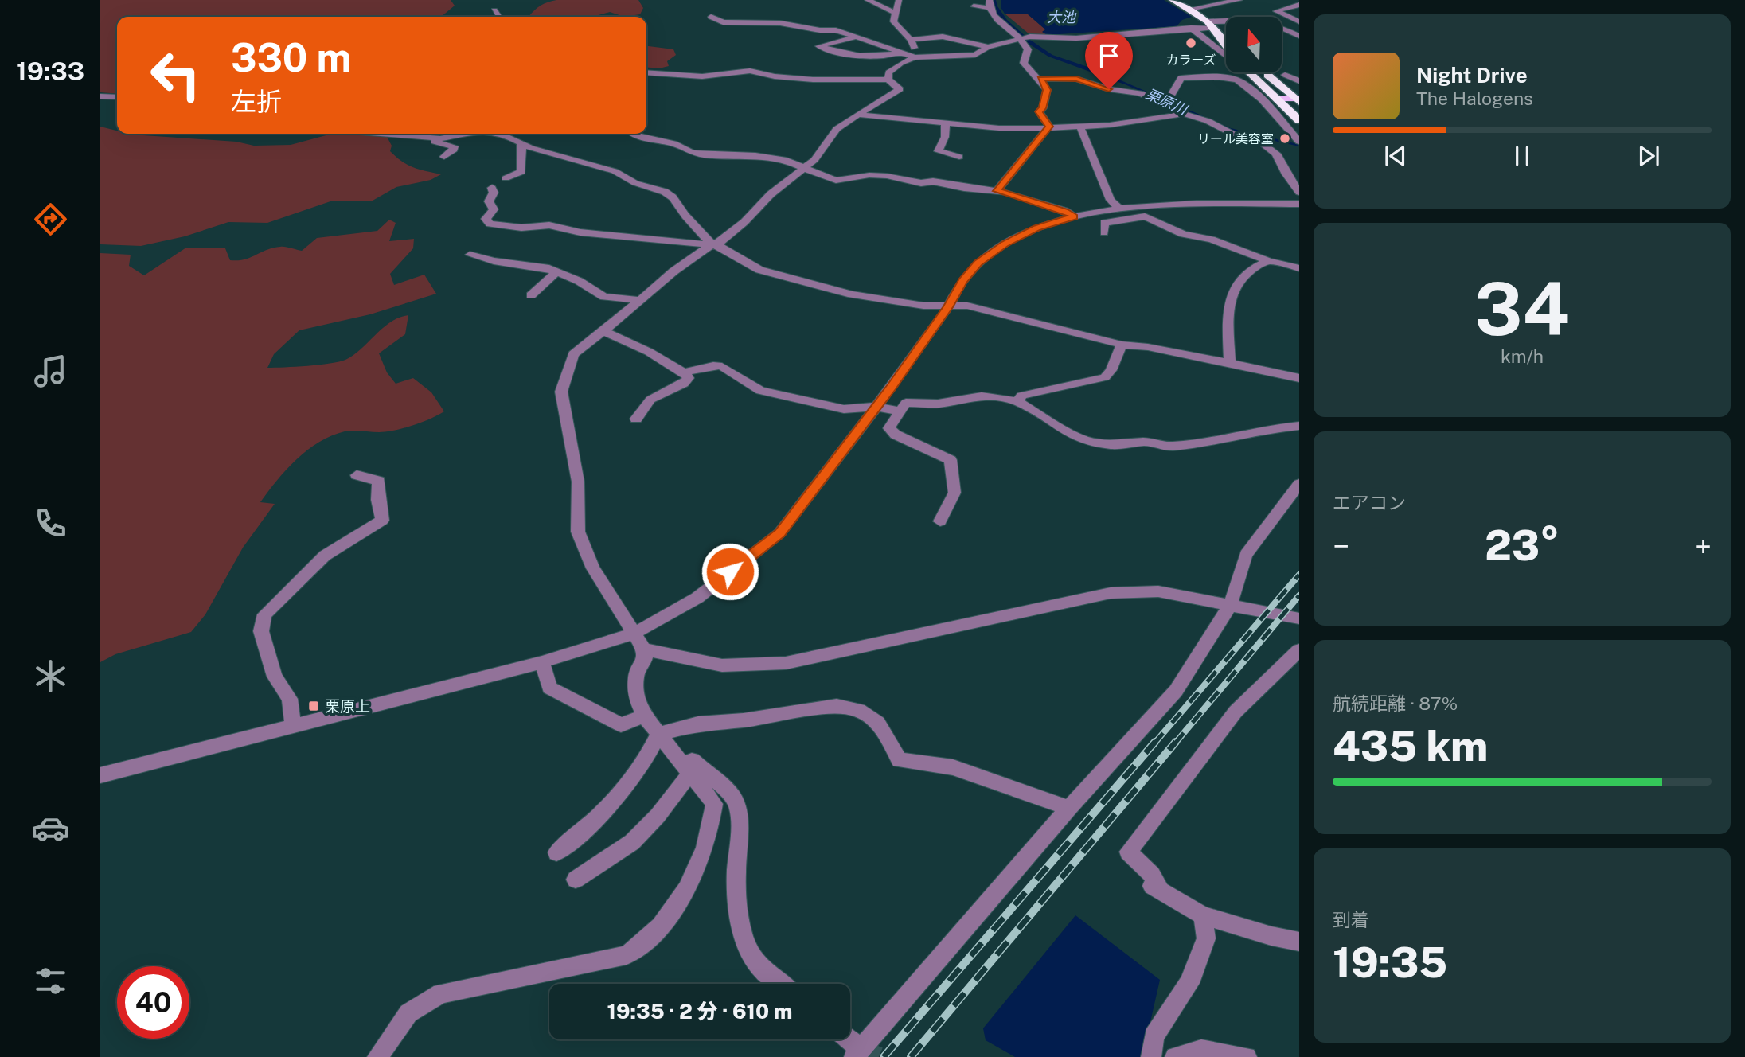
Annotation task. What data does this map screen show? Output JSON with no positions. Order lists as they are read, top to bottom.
{
  "water": ["大池", "栗原川"],
  "places": {
    "other": ["カラーズ", "リール美容室"],
    "transit": ["栗原上"]
  },
  "north": "top",
  "page": {
    "tabs": "19:33",
    "turn": ["330 m", "左折"],
    "song": ["Night Drive", "The Halogens"],
    "tile": [
      ["34", "km/h"],
      "エアコン",
      ["航続距離 · 87%", "435 km"],
      ["到着", "19:35"]
    ],
    "heat": ["−", "23°", "+"],
    "limit": "40",
    "trip": "19:35 · 2 分 · 610 m"
  }
}
